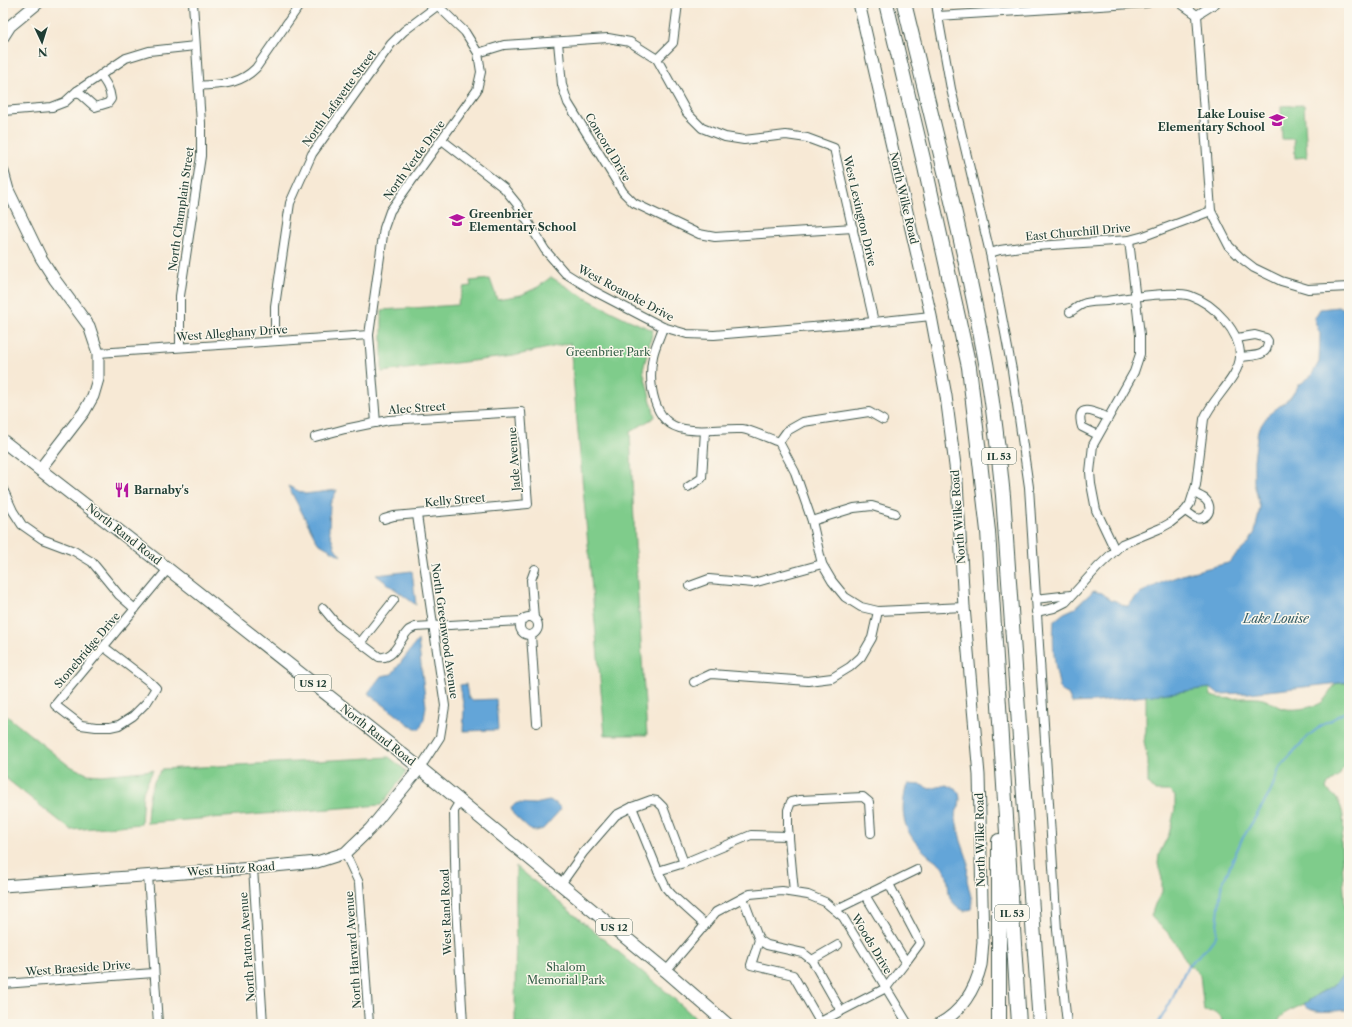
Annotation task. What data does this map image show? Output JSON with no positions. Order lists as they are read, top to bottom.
{
  "streets": {
    "highway": ["IL 53"],
    "main road": ["North Rand Road", "US 12"],
    "street": [
      "North Lafayette Street",
      "Concord Drive",
      "North Verde Drive",
      "North Wilke Road",
      "North Champlain Street",
      "West Lexington Drive",
      "East Churchill Drive",
      "West Roanoke Drive",
      "West Alleghany Drive",
      "Alec Street",
      "Jade Avenue",
      "Kelly Street",
      "North Greenwood Avenue",
      "Stonebridge Drive",
      "West Hintz Road",
      "West Rand Road",
      "Woods Drive",
      "North Patton Avenue",
      "North Harvard Avenue",
      "West Braeside Drive"
    ]
  },
  "crossings": [
    ["North Lafayette Street", "North Verde Drive"],
    ["North Lafayette Street", "West Alleghany Drive"],
    ["Concord Drive", "West Lexington Drive"],
    ["North Verde Drive", "West Lexington Drive"],
    ["North Verde Drive", "West Roanoke Drive"],
    ["North Verde Drive", "West Alleghany Drive"],
    ["North Verde Drive", "Alec Street"],
    ["North Wilke Road", "West Roanoke Drive"],
    ["North Champlain Street", "West Alleghany Drive"],
    ["West Lexington Drive", "West Roanoke Drive"],
    ["Alec Street", "Jade Avenue"],
    ["Jade Avenue", "Kelly Street"],
    ["Kelly Street", "North Greenwood Avenue"],
    ["North Rand Road", "North Greenwood Avenue"],
    ["North Rand Road", "Stonebridge Drive"],
    ["North Rand Road", "West Hintz Road"],
    ["North Rand Road", "West Rand Road"],
    ["North Rand Road", "Woods Drive"],
    ["North Greenwood Avenue", "West Hintz Road"],
    ["West Hintz Road", "North Patton Avenue"],
    ["West Hintz Road", "North Harvard Avenue"]
  ],
  "water": ["Lake Louise"],
  "parks": ["Greenbrier Park", "Shalom Memorial Park"],
  "places": {
    "school or university": ["Lake Louise Elementary School", "Greenbrier Elementary School"],
    "restaurant": ["Barnaby's"]
  },
  "north": "bottom"
}
